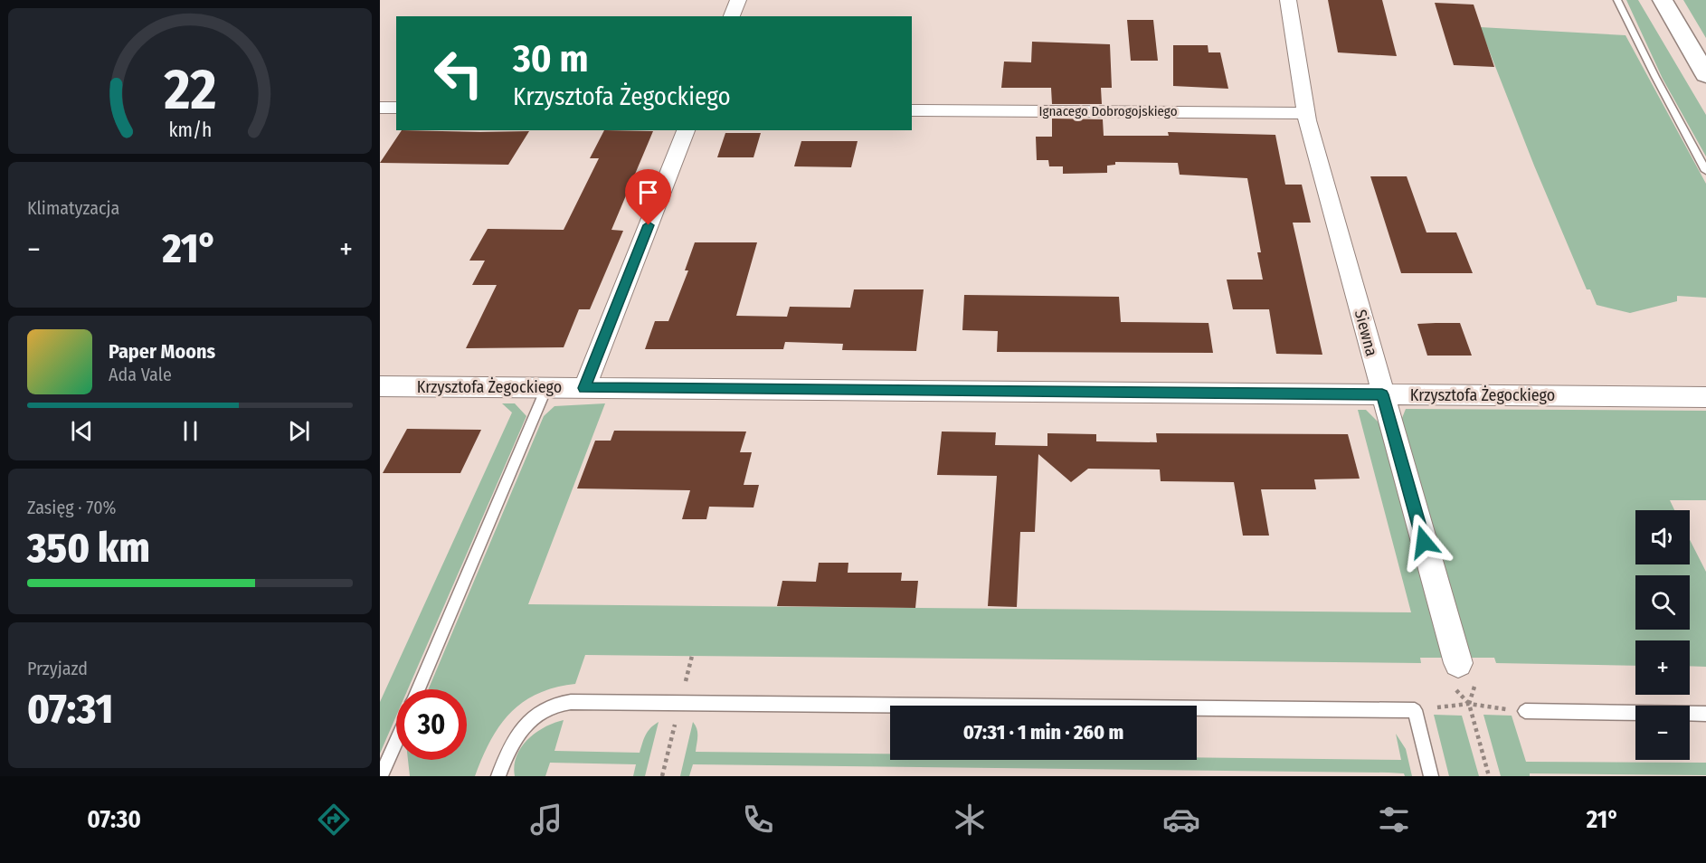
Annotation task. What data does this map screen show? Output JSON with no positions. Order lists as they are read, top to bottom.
{
  "streets": {
    "street": ["Ignacego Dobrogojskiego", "Siewna", "Krzysztofa Żegockiego"]
  },
  "crossings": [
    ["Ignacego Dobrogojskiego", "Siewna"],
    ["Siewna", "Krzysztofa Żegockiego"]
  ],
  "page": {
    "turn": ["30 m", "Krzysztofa Żegockiego"],
    "tile": [
      "Klimatyzacja",
      ["Zasięg · 70%", "350 km"],
      ["Przyjazd", "07:31"]
    ],
    "heat": ["−", "21°", "+"],
    "song": ["Paper Moons", "Ada Vale"],
    "map_buttons": ["+", "−"],
    "limit": "30",
    "trip": "07:31 · 1 min · 260 m",
    "tabs": ["07:30", "21°"],
    "gauge": ["22", "km/h"]
  }
}
